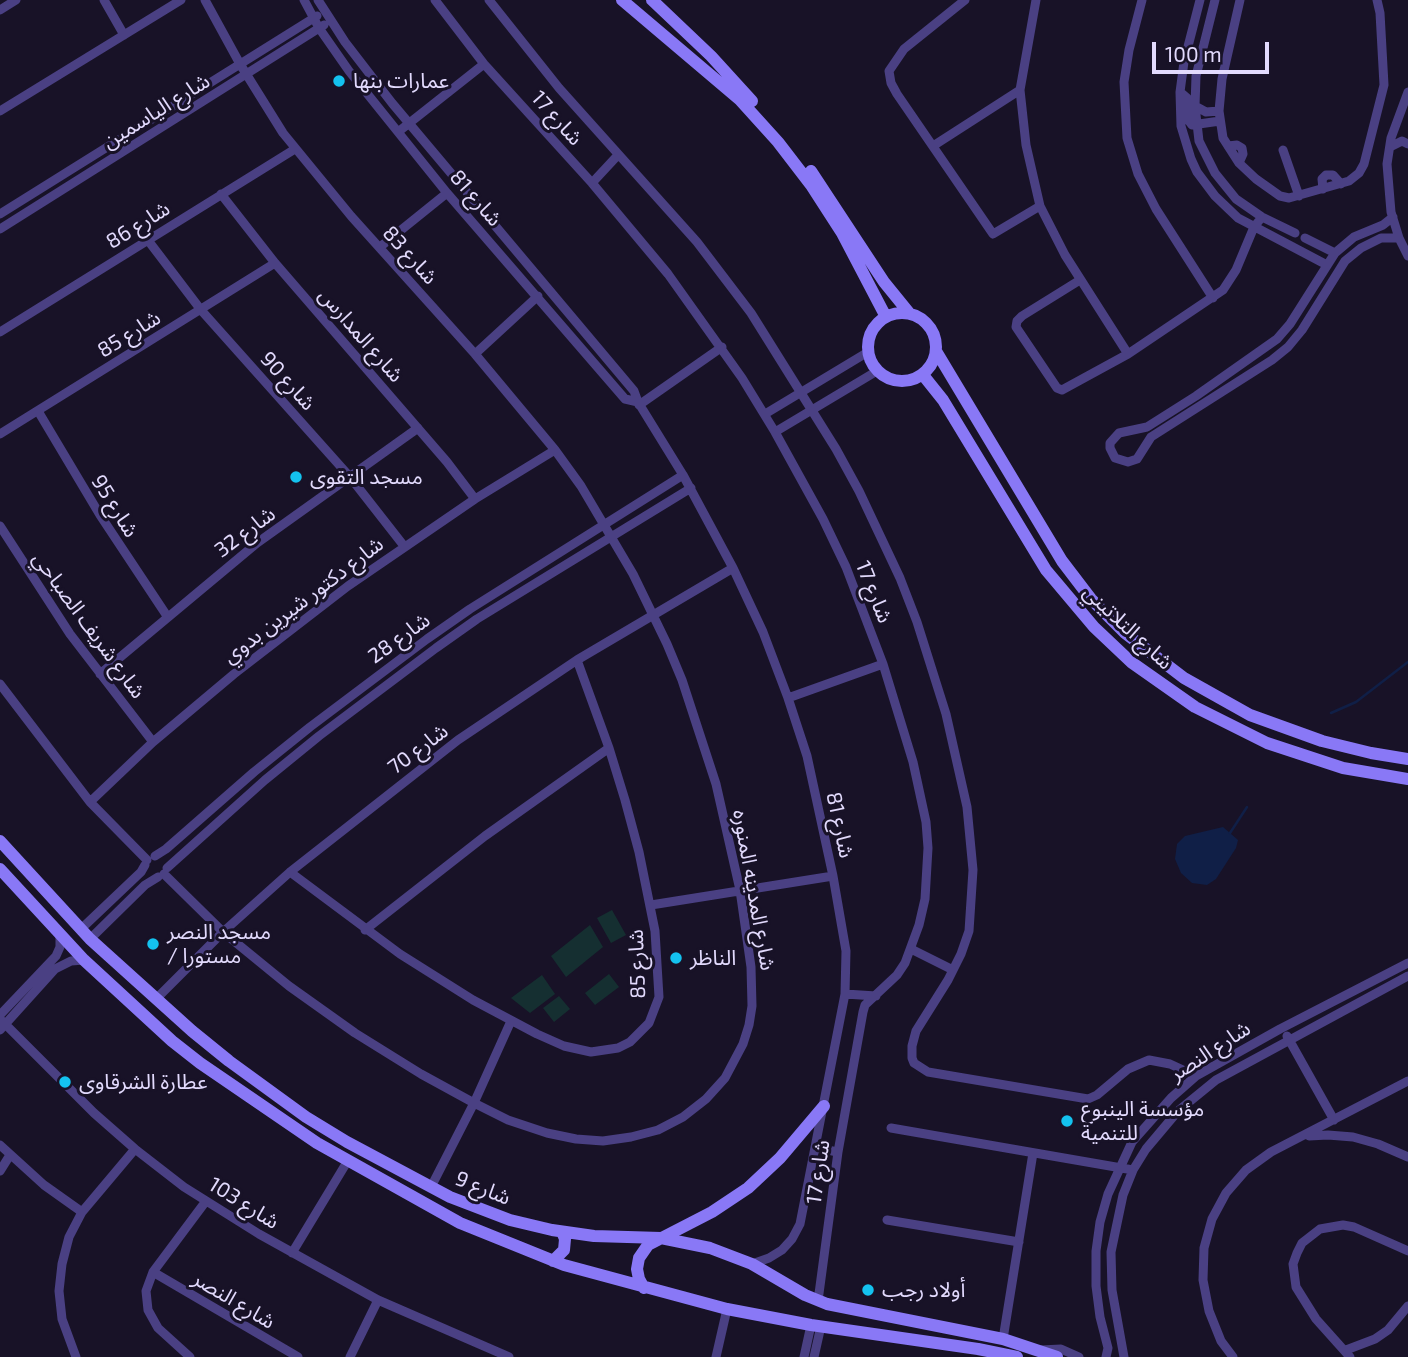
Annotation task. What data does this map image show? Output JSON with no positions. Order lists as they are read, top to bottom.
{
  "streets": {
    "main road": ["شارع التلاتيني", "شارع 9"],
    "street": [
      "شارع الياسمين",
      "شارع 17",
      "شارع 81",
      "شارع 86",
      "شارع 83",
      "شارع 85",
      "شارع المدارس",
      "شارع 90",
      "شارع 95",
      "شارع 32",
      "شارع دكتور شيرين بدوي",
      "شارع شريف الصباحي",
      "شارع 28",
      "شارع 70",
      "شارع المدينه المنوره",
      "شارع النصر",
      "شارع 103"
    ]
  },
  "crossings": [
    ["شارع الياسمين", "شارع 81"],
    ["شارع الياسمين", "شارع 83"],
    ["شارع 17", "شارع 9"],
    ["شارع 81", "شارع 28"],
    ["شارع 81", "شارع 70"],
    ["شارع 81", "شارع 9"],
    ["شارع 86", "شارع 83"],
    ["شارع 86", "شارع المدارس"],
    ["شارع 86", "شارع 90"],
    ["شارع 83", "شارع دكتور شيرين بدوي"],
    ["شارع 83", "شارع 28"],
    ["شارع 83", "شارع المدينه المنوره"],
    ["شارع 85", "شارع المدارس"],
    ["شارع 85", "شارع 90"],
    ["شارع 85", "شارع 95"],
    ["شارع 85", "شارع 70"],
    ["شارع المدارس", "شارع 32"],
    ["شارع المدارس", "شارع دكتور شيرين بدوي"],
    ["شارع 90", "شارع 32"],
    ["شارع 90", "شارع دكتور شيرين بدوي"],
    ["شارع 95", "شارع 32"],
    ["شارع 32", "شارع شريف الصباحي"],
    ["شارع دكتور شيرين بدوي", "شارع شريف الصباحي"],
    ["شارع 28", "شارع المدينه المنوره"],
    ["شارع 28", "شارع 9"],
    ["شارع 70", "شارع المدينه المنوره"],
    ["شارع 70", "شارع 9"]
  ],
  "places": [
    "عمارات بنها",
    "مسجد التقوى",
    "مسجد النصر / مستورا",
    "الناظر",
    "عطارة الشرقاوى",
    "مؤسسة الينبوع للتنمية",
    "أولاد رجب"
  ],
  "scale_bar": "100 m"
}
